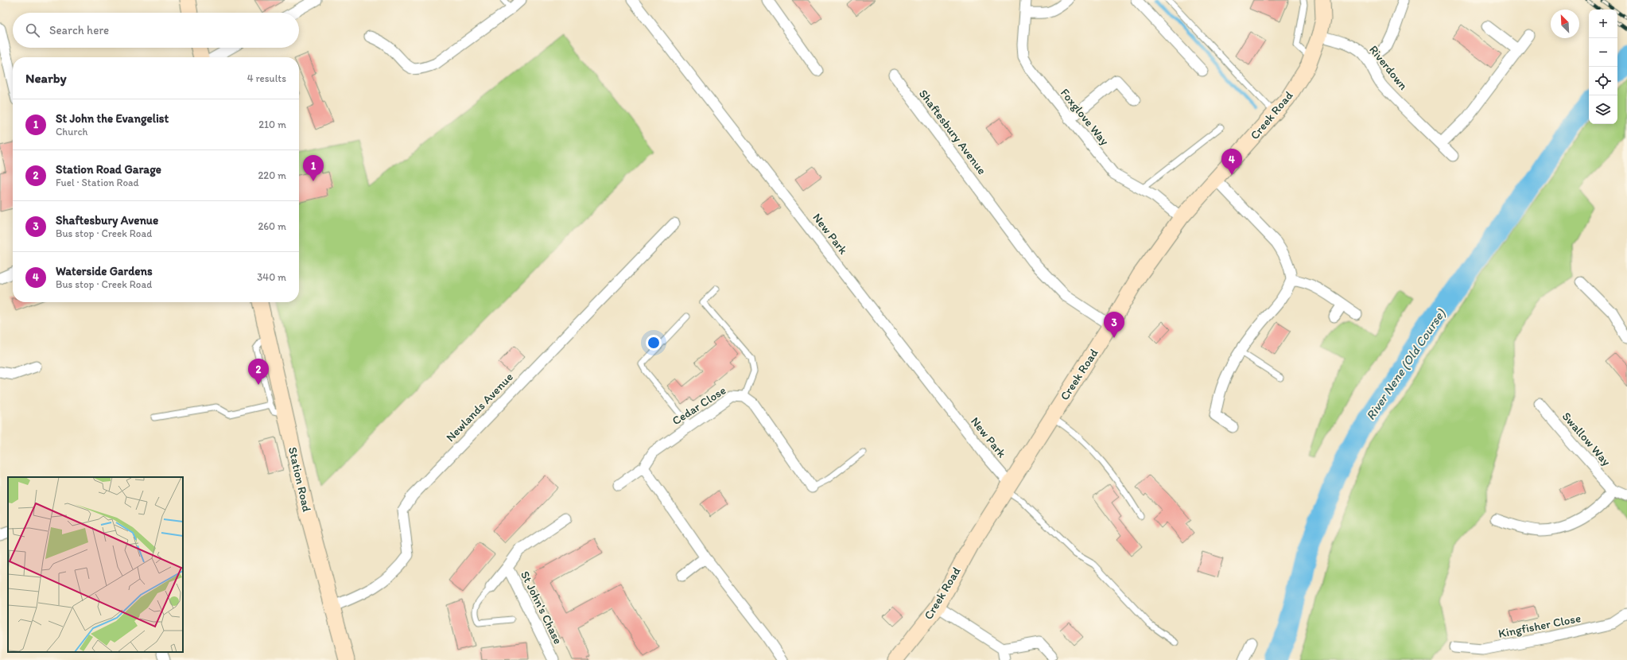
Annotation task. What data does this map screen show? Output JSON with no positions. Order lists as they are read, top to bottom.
{
  "streets": {
    "street": [
      "Riverdown",
      "Creek Road",
      "Foxglove Way",
      "Shaftesbury Avenue",
      "New Park",
      "Cedar Close",
      "Newlands Avenue",
      "Swallow Way",
      "Station Road",
      "St John's Chase",
      "Kingfisher Close"
    ]
  },
  "crossings": [
    ["Riverdown", "Creek Road"],
    ["Creek Road", "Foxglove Way"],
    ["Creek Road", "Shaftesbury Avenue"],
    ["Creek Road", "New Park"],
    ["Newlands Avenue", "Station Road"]
  ],
  "water": ["River Nene (Old Course)"],
  "north": "top left",
  "page": {
    "map_buttons": ["+", "−"],
    "search": "Search here",
    "heading": ["Nearby", "4 results"],
    "list": [
      {
        "mark": "1",
        "name": "St John the Evangelist",
        "note": "Church",
        "value": "210 m"
      },
      {
        "mark": "2",
        "name": "Station Road Garage",
        "note": "Fuel · Station Road",
        "value": "220 m"
      },
      {
        "mark": "3",
        "name": "Shaftesbury Avenue",
        "note": "Bus stop · Creek Road",
        "value": "260 m"
      },
      {
        "mark": "4",
        "name": "Waterside Gardens",
        "note": "Bus stop · Creek Road",
        "value": "340 m"
      }
    ],
    "pins": [
      "4",
      "1",
      "3",
      "2"
    ]
  }
}
